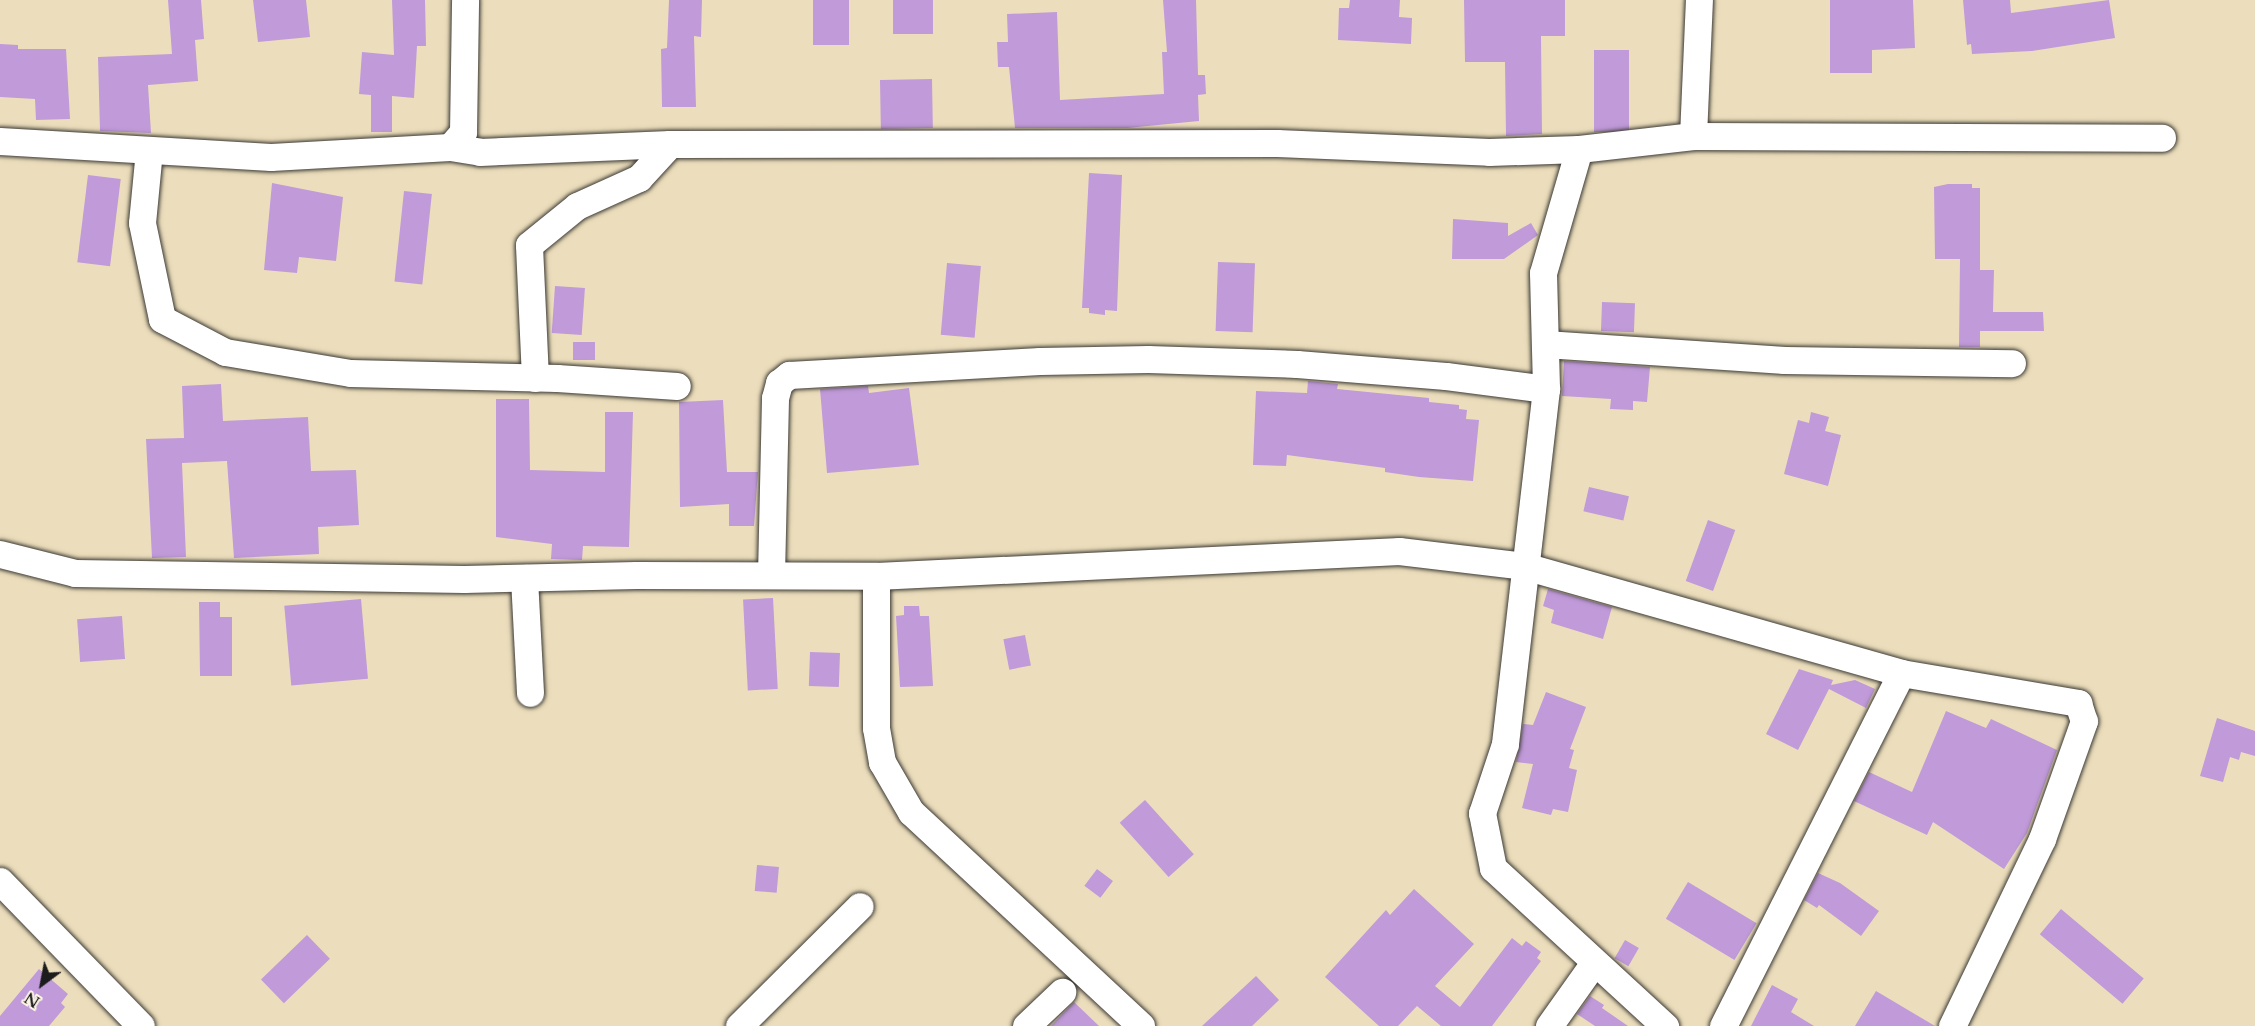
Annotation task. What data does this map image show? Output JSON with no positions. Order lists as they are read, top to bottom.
{
  "north": "bottom left"
}
